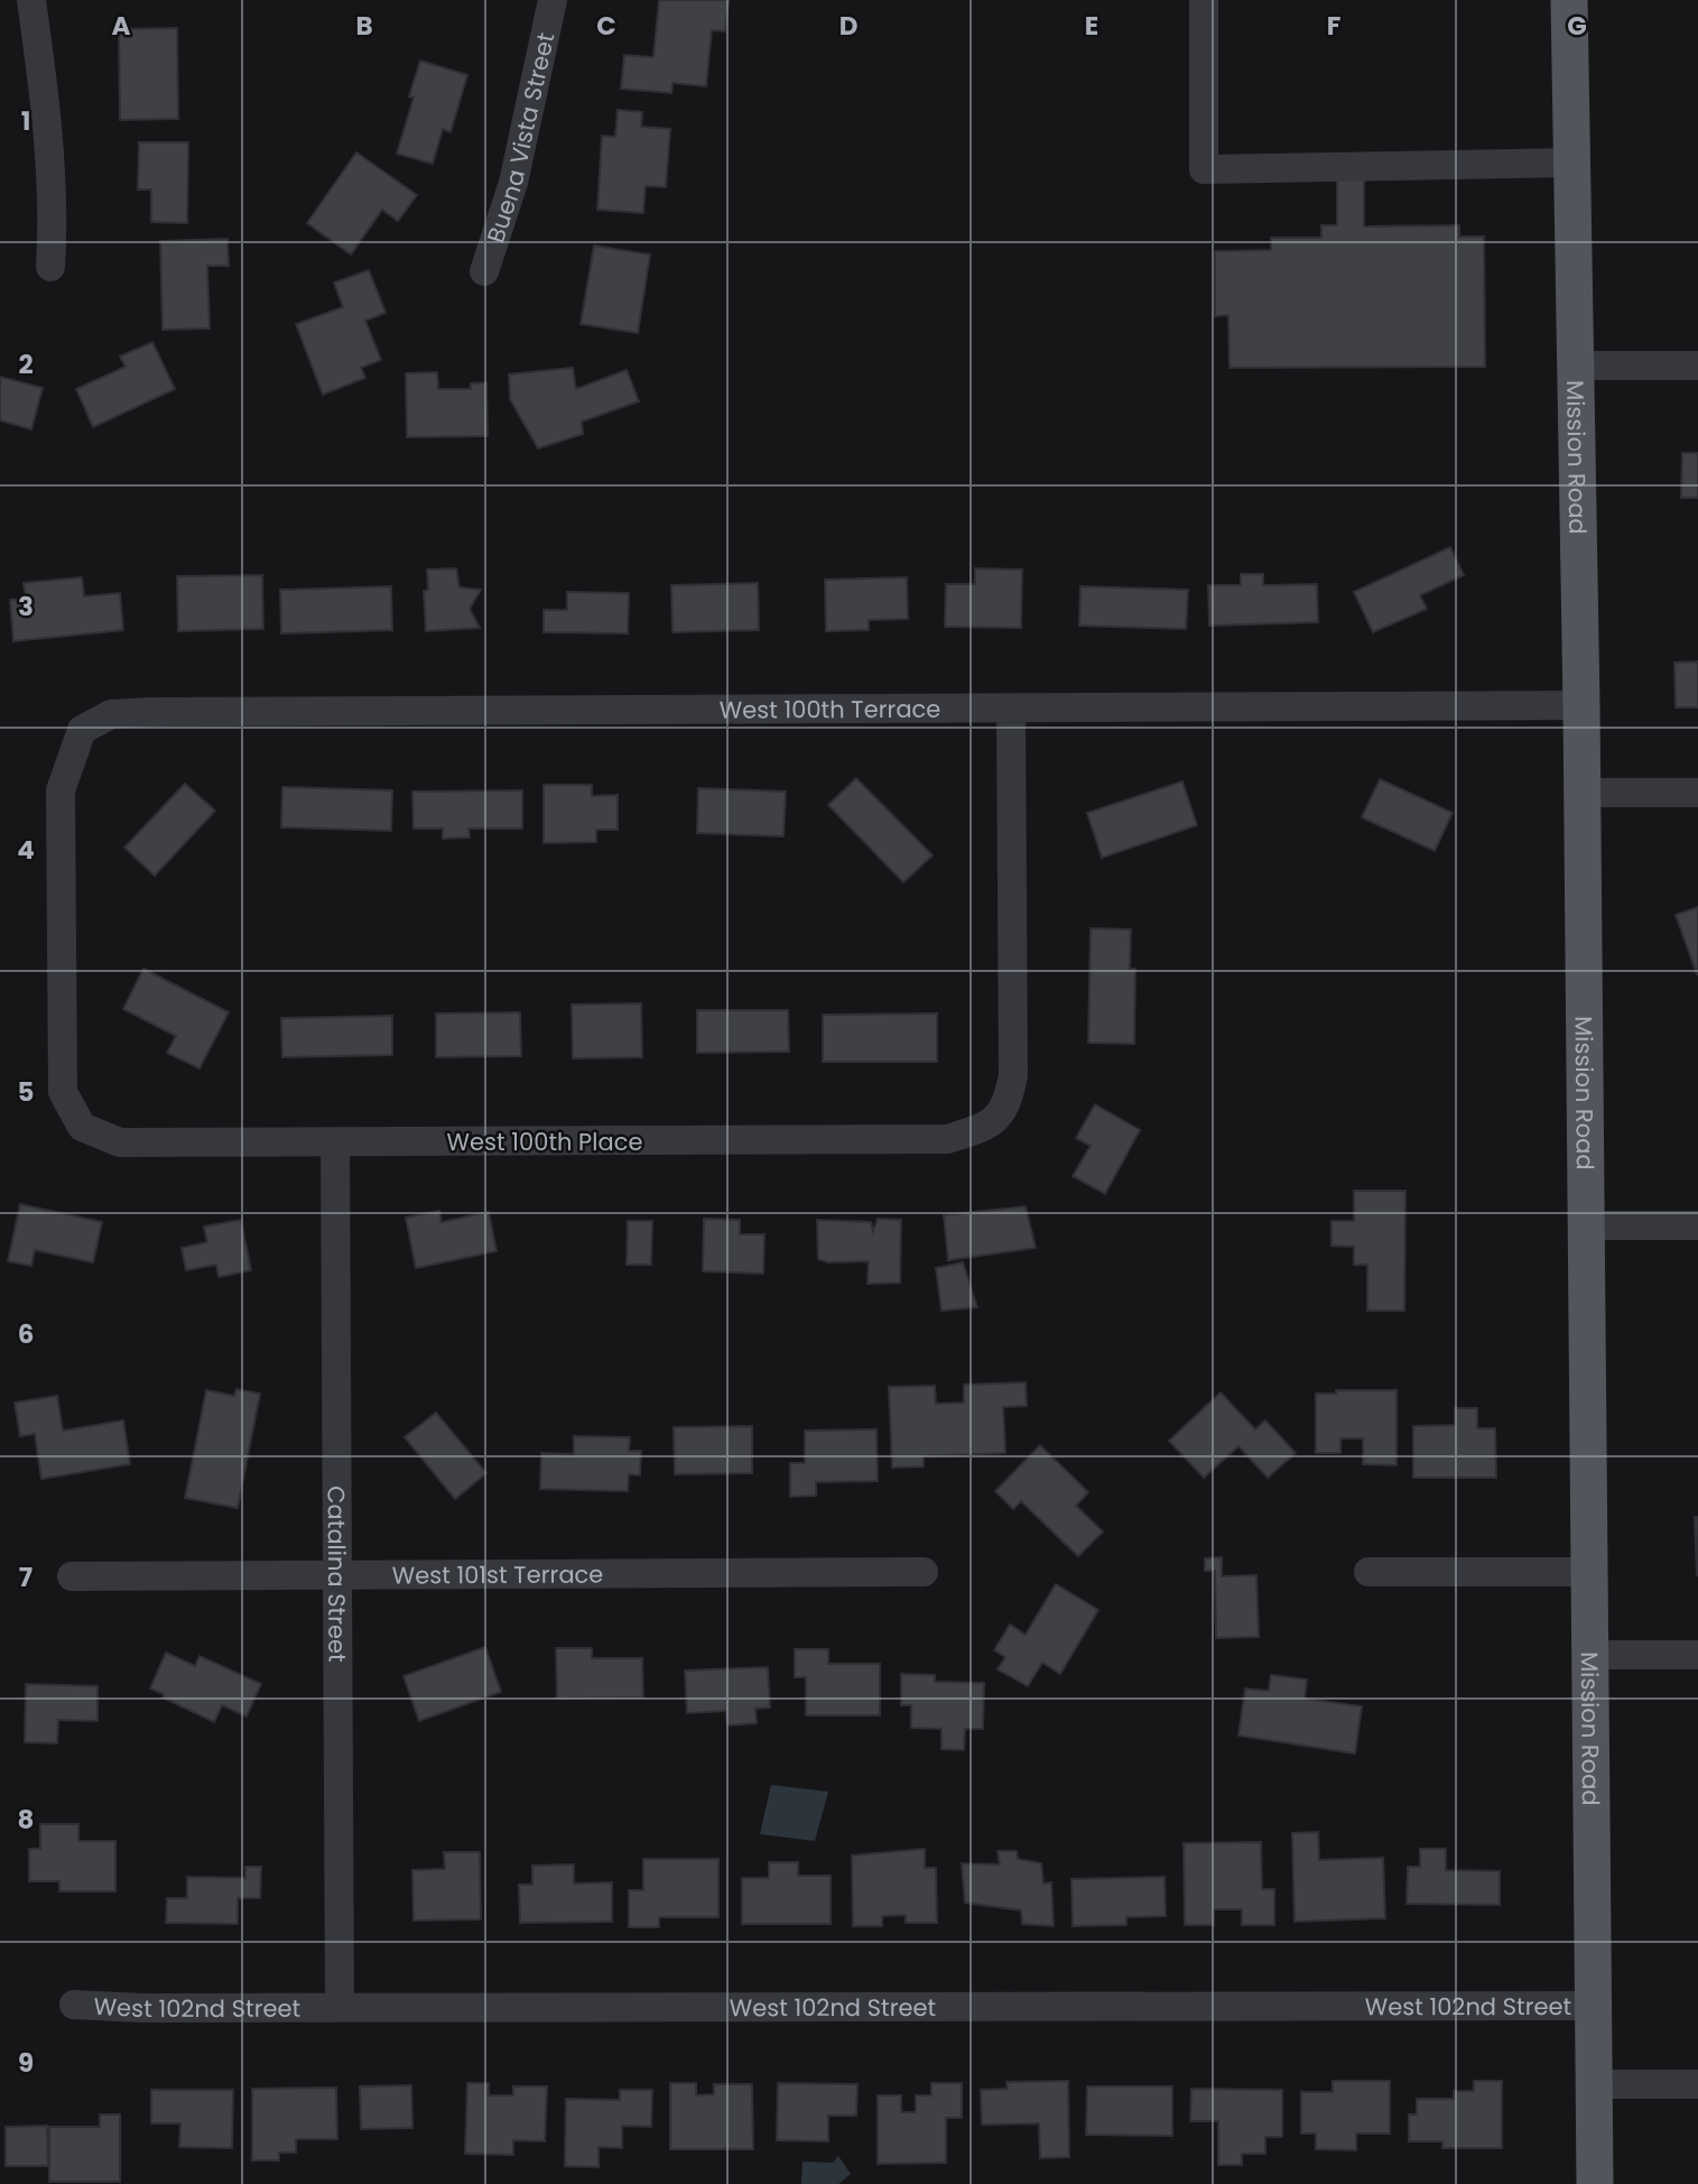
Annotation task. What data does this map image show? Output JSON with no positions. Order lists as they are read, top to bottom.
{
  "streets": {
    "main road": ["Mission Road"],
    "street": [
      "Buena Vista Street",
      "West 100th Terrace",
      "West 100th Place",
      "Catalina Street",
      "West 101st Terrace",
      "West 102nd Street"
    ]
  },
  "crossings": [
    ["Mission Road", "West 100th Terrace"],
    ["Mission Road", "West 102nd Street"],
    ["West 100th Terrace", "West 100th Place"],
    ["West 100th Place", "Catalina Street"],
    ["Catalina Street", "West 101st Terrace"],
    ["Catalina Street", "West 102nd Street"]
  ],
  "grid": {
    "columns": [
      "A",
      "B",
      "C",
      "D",
      "E",
      "F",
      "G"
    ],
    "rows": [
      "1",
      "2",
      "3",
      "4",
      "5",
      "6",
      "7",
      "8",
      "9"
    ]
  }
}
